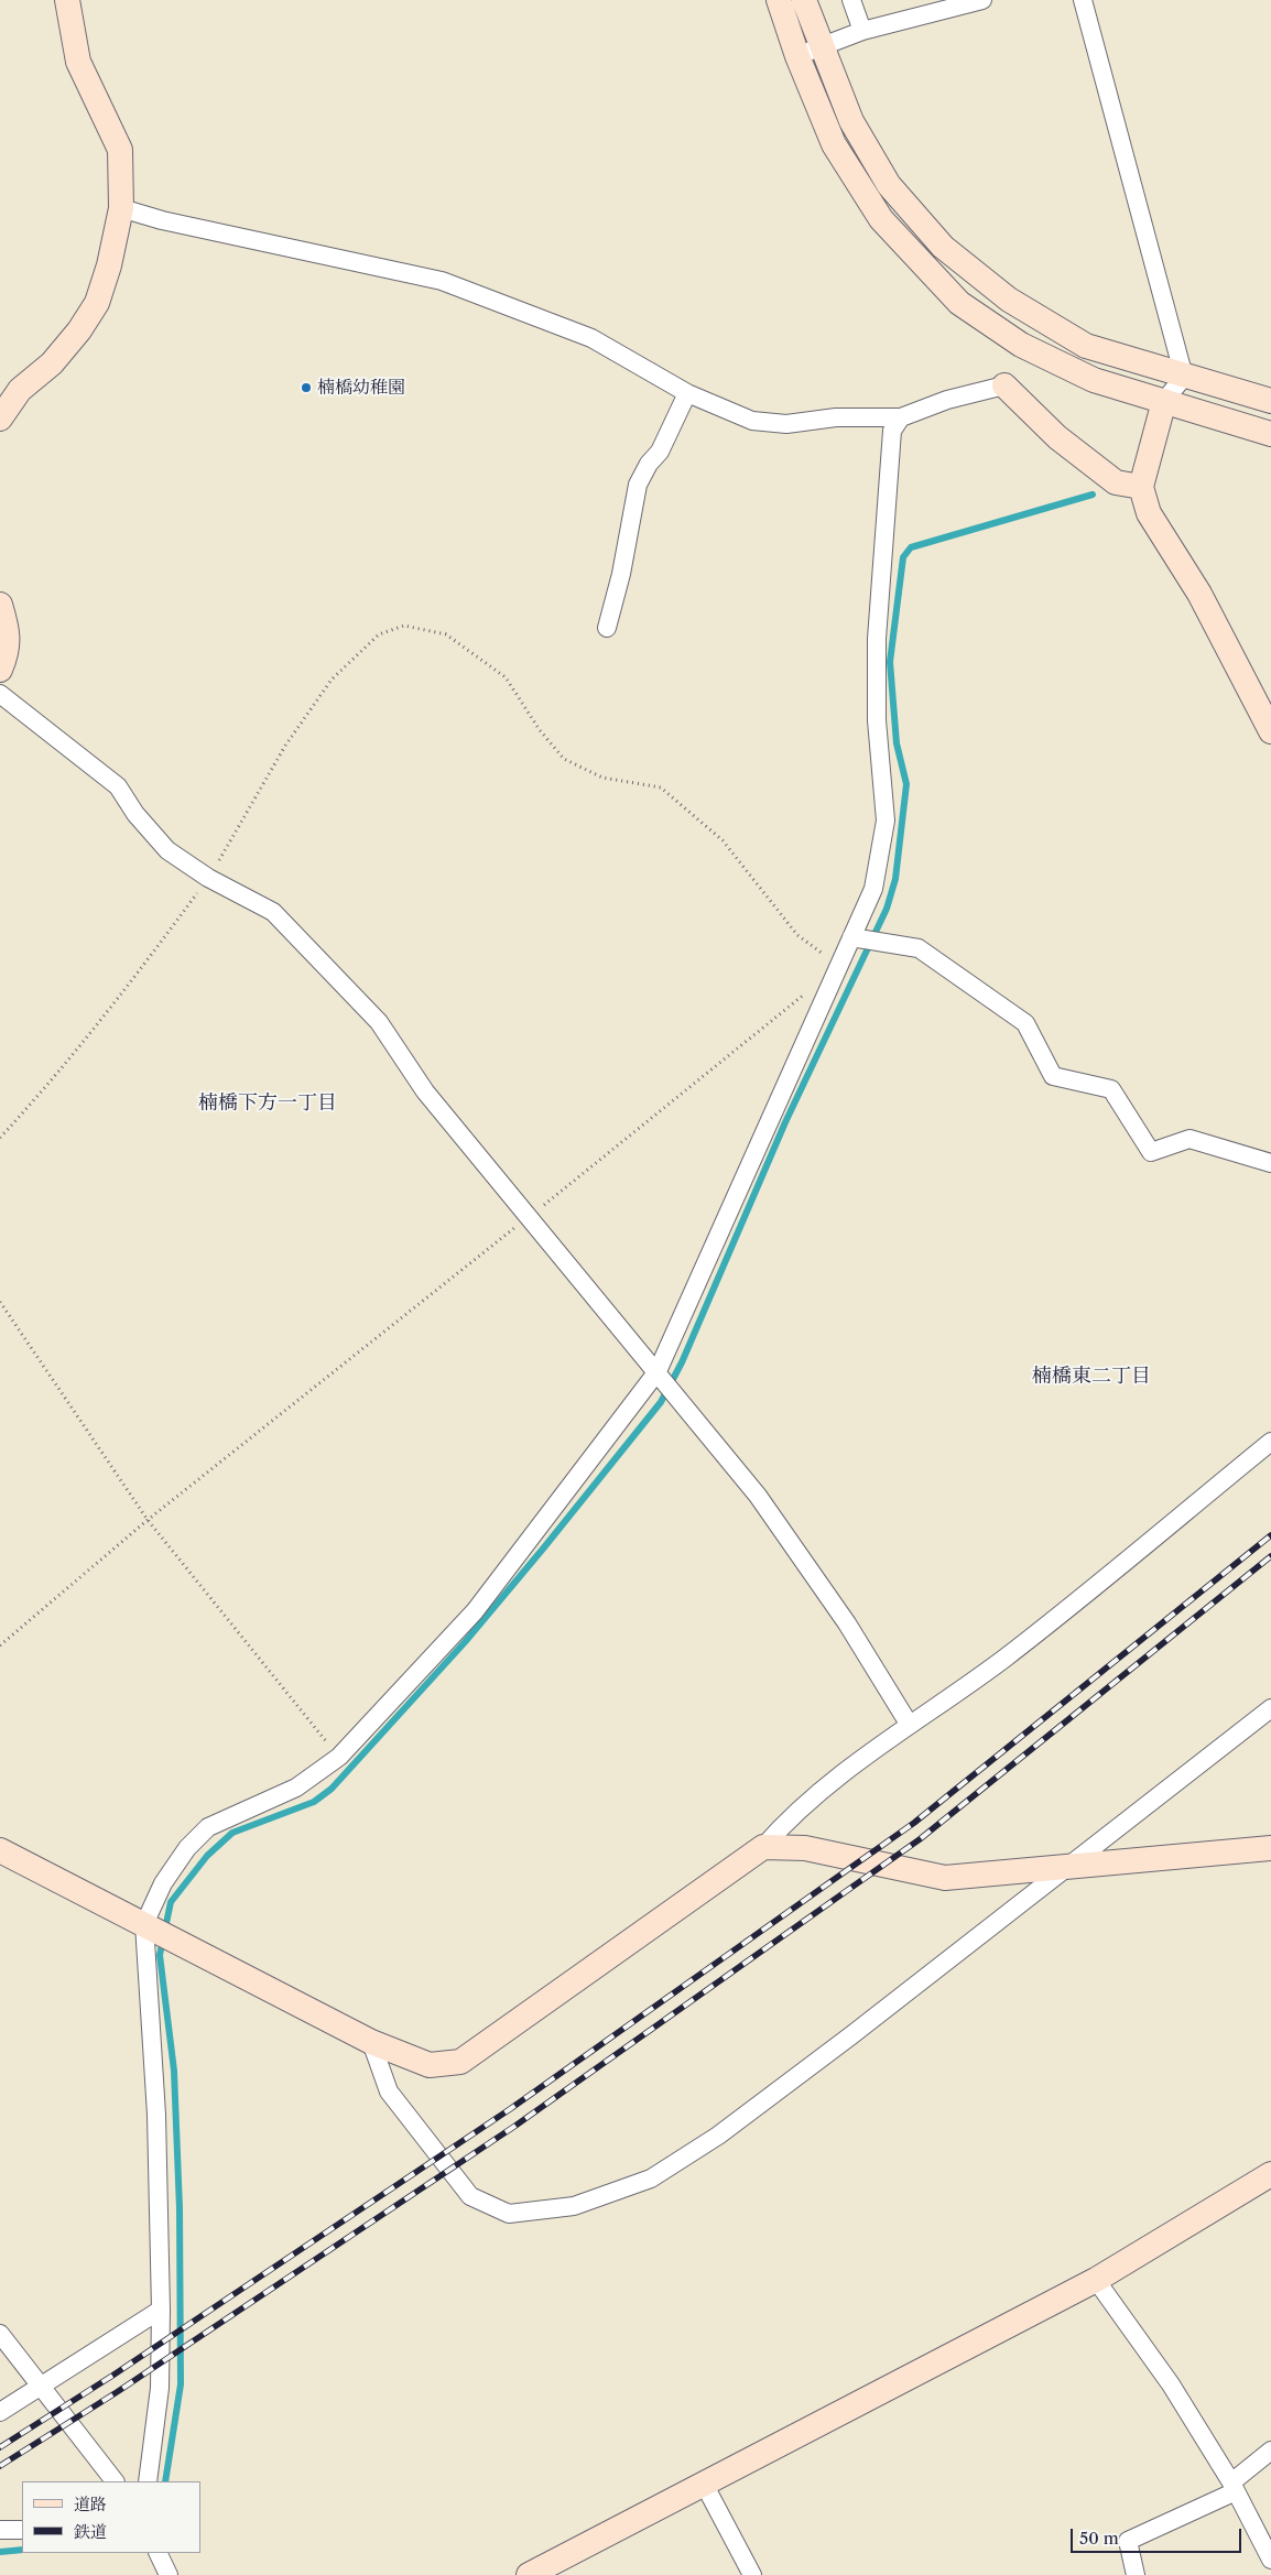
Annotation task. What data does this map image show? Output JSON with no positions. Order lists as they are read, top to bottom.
{
  "districts": ["楠橋下方一丁目", "楠橋東二丁目"],
  "places": ["楠橋幼稚園"],
  "legend": ["道路", "鉄道"],
  "scale_bar": "50 m"
}
